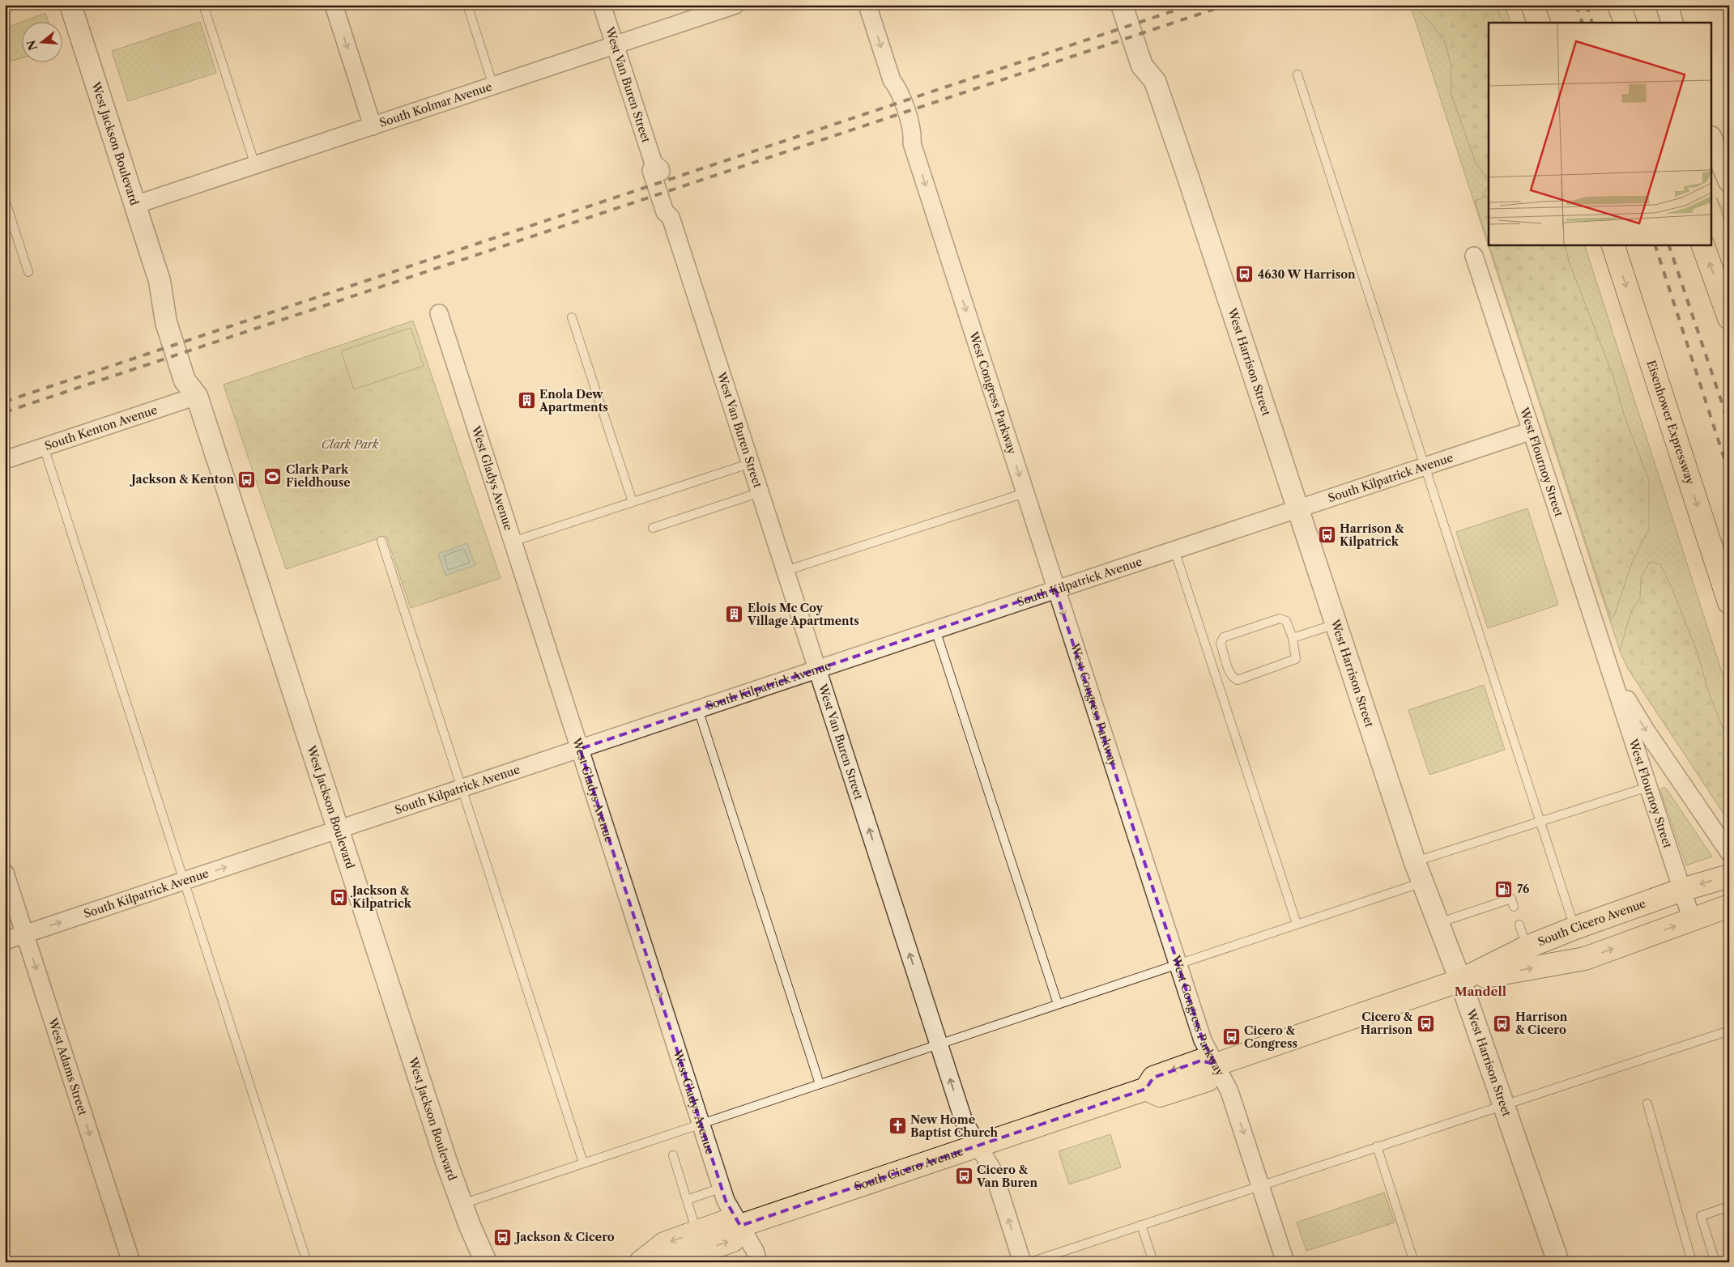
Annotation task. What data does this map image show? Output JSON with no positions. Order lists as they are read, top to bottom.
{
  "streets": {
    "main road": ["Eisenhower Expressway", "South Cicero Avenue"],
    "street": [
      "West Van Buren Street",
      "South Kolmar Avenue",
      "West Jackson Boulevard",
      "West Harrison Street",
      "West Congress Parkway",
      "South Kenton Avenue",
      "West Flournoy Street",
      "South Kilpatrick Avenue",
      "West Gladys Avenue",
      "West Adams Street"
    ]
  },
  "crossings": [
    ["West Van Buren Street", "South Kolmar Avenue"],
    ["West Van Buren Street", "South Kilpatrick Avenue"],
    ["West Van Buren Street", "South Cicero Avenue"],
    ["South Kolmar Avenue", "West Jackson Boulevard"],
    ["West Jackson Boulevard", "South Kenton Avenue"],
    ["West Jackson Boulevard", "South Kilpatrick Avenue"],
    ["West Harrison Street", "South Kilpatrick Avenue"],
    ["West Harrison Street", "South Cicero Avenue"],
    ["West Congress Parkway", "South Kilpatrick Avenue"],
    ["West Congress Parkway", "South Cicero Avenue"],
    ["West Flournoy Street", "South Kilpatrick Avenue"],
    ["West Flournoy Street", "South Cicero Avenue"],
    ["South Kilpatrick Avenue", "West Gladys Avenue"],
    ["South Kilpatrick Avenue", "West Adams Street"],
    ["West Gladys Avenue", "South Cicero Avenue"]
  ],
  "one_way": [
    "West Van Buren Street",
    "West Congress Parkway",
    "Eisenhower Expressway",
    "West Gladys Avenue",
    "West Adams Street"
  ],
  "districts": ["Mandell"],
  "parks": ["Clark Park"],
  "places": {
    "bus stop": [
      "4630 W Harrison",
      "Jackson & Kenton",
      "Harrison & Kilpatrick",
      "Jackson & Kilpatrick",
      "Cicero & Harrison",
      "Harrison & Cicero",
      "Cicero & Congress",
      "Cicero & Van Buren",
      "Jackson & Cicero"
    ],
    "building": ["Enola Dew Apartments", "Elois Mc Coy Village Apartments"],
    "sports": ["Clark Park Fieldhouse"],
    "fuel station": ["76"],
    "church": ["New Home Baptist Church"]
  },
  "north": "left"
}
